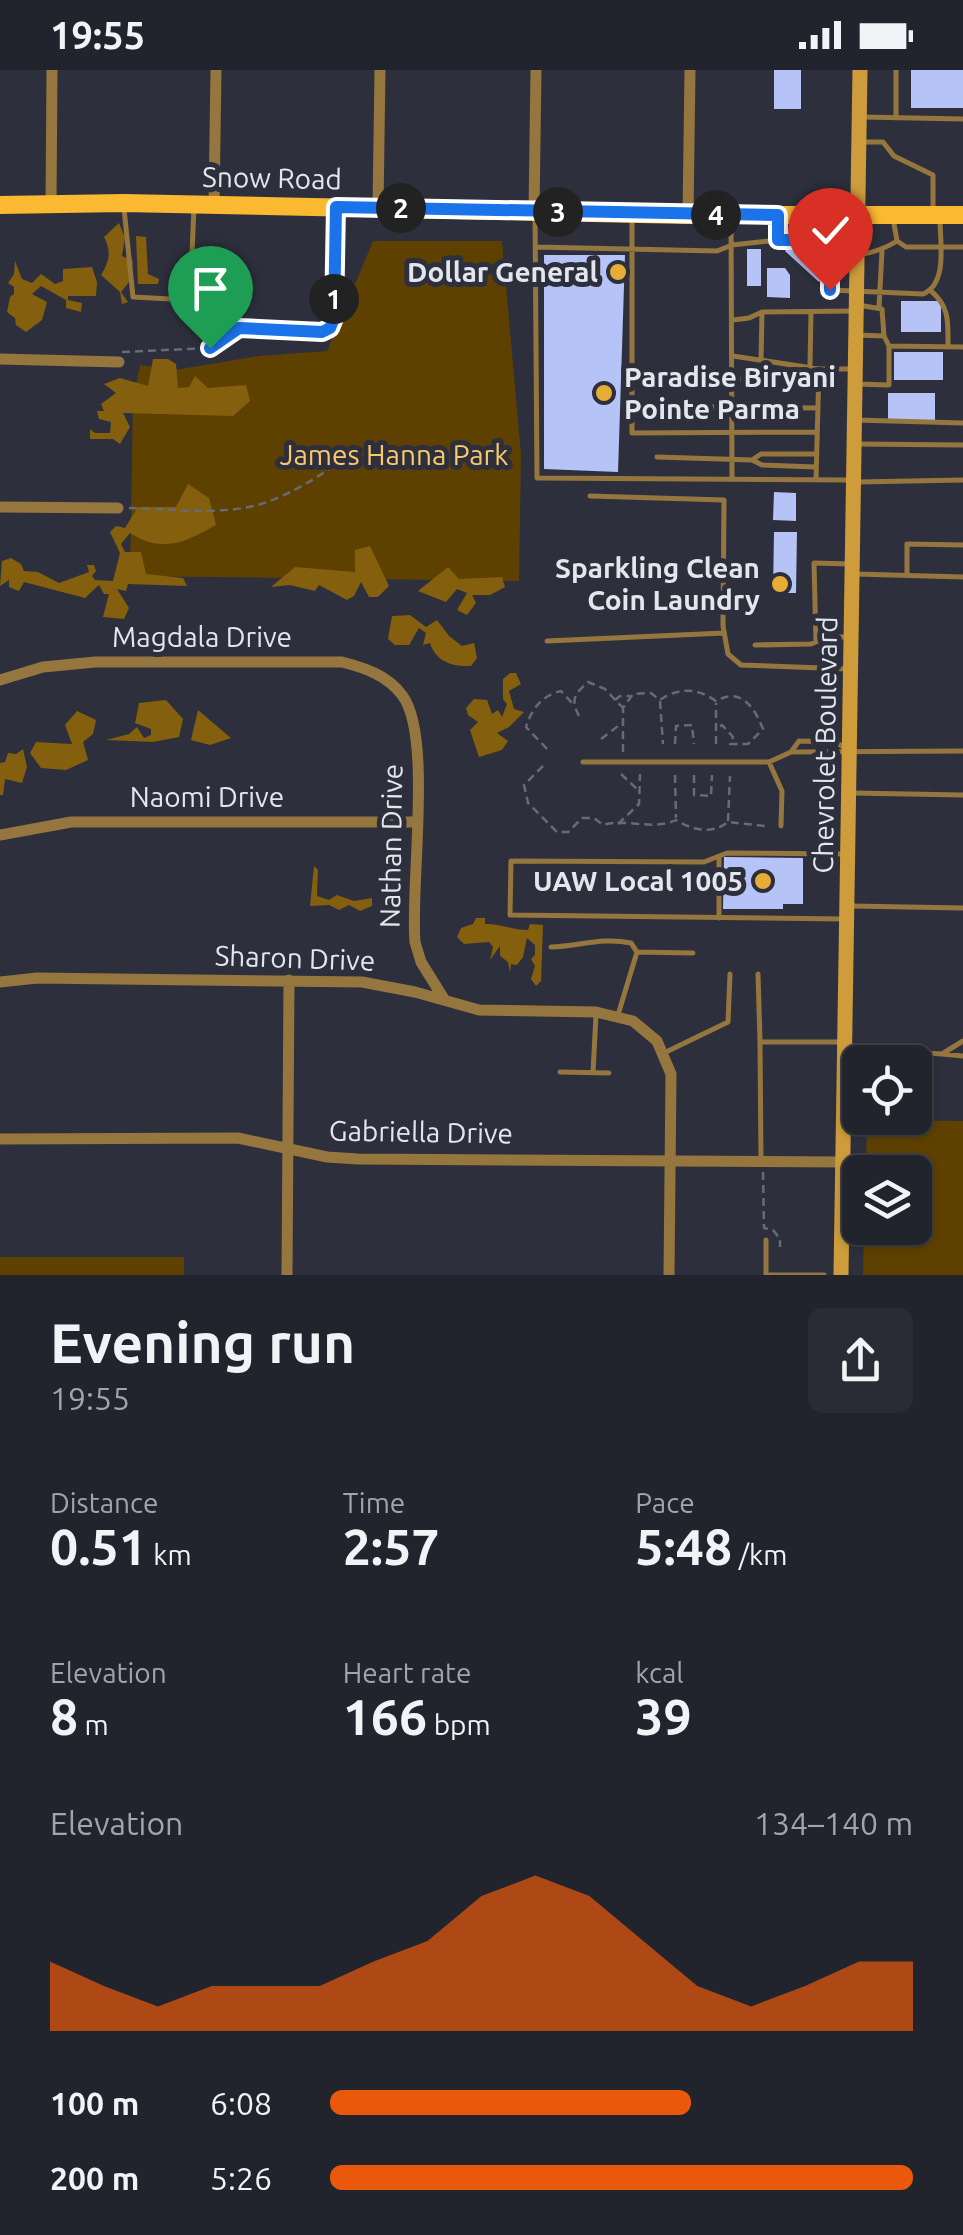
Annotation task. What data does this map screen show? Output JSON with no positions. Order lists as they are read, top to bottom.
{
  "streets": {
    "main road": ["Snow Road", "Chevrolet Boulevard"],
    "street": [
      "Magdala Drive",
      "Naomi Drive",
      "Nathan Drive",
      "Sharon Drive",
      "Gabriella Drive"
    ]
  },
  "crossings": [
    ["Snow Road", "Chevrolet Boulevard"],
    ["Magdala Drive", "Nathan Drive"],
    ["Naomi Drive", "Nathan Drive"],
    ["Nathan Drive", "Sharon Drive"]
  ],
  "parks": ["James Hanna Park"],
  "places": [
    "Dollar General",
    "Paradise Biryani Pointe Parma",
    "Sparkling Clean Coin Laundry",
    "UAW Local 1005"
  ],
  "page": {
    "status": "19:55",
    "pins": [
      "2",
      "3",
      "4",
      "1"
    ],
    "heading": ["Evening run", "19:55"],
    "stats": [
      ["Distance", "0.51 km"],
      ["Time", "2:57"],
      ["Pace", "5:48 /km"],
      ["Elevation", "8 m"],
      ["Heart rate", "166 bpm"],
      ["kcal", "39"]
    ],
    "chart": ["Elevation", "134–140 m"],
    "list": [
      {
        "name": "100 m",
        "note": "6:08"
      },
      {
        "name": "200 m",
        "note": "5:26"
      }
    ]
  }
}
